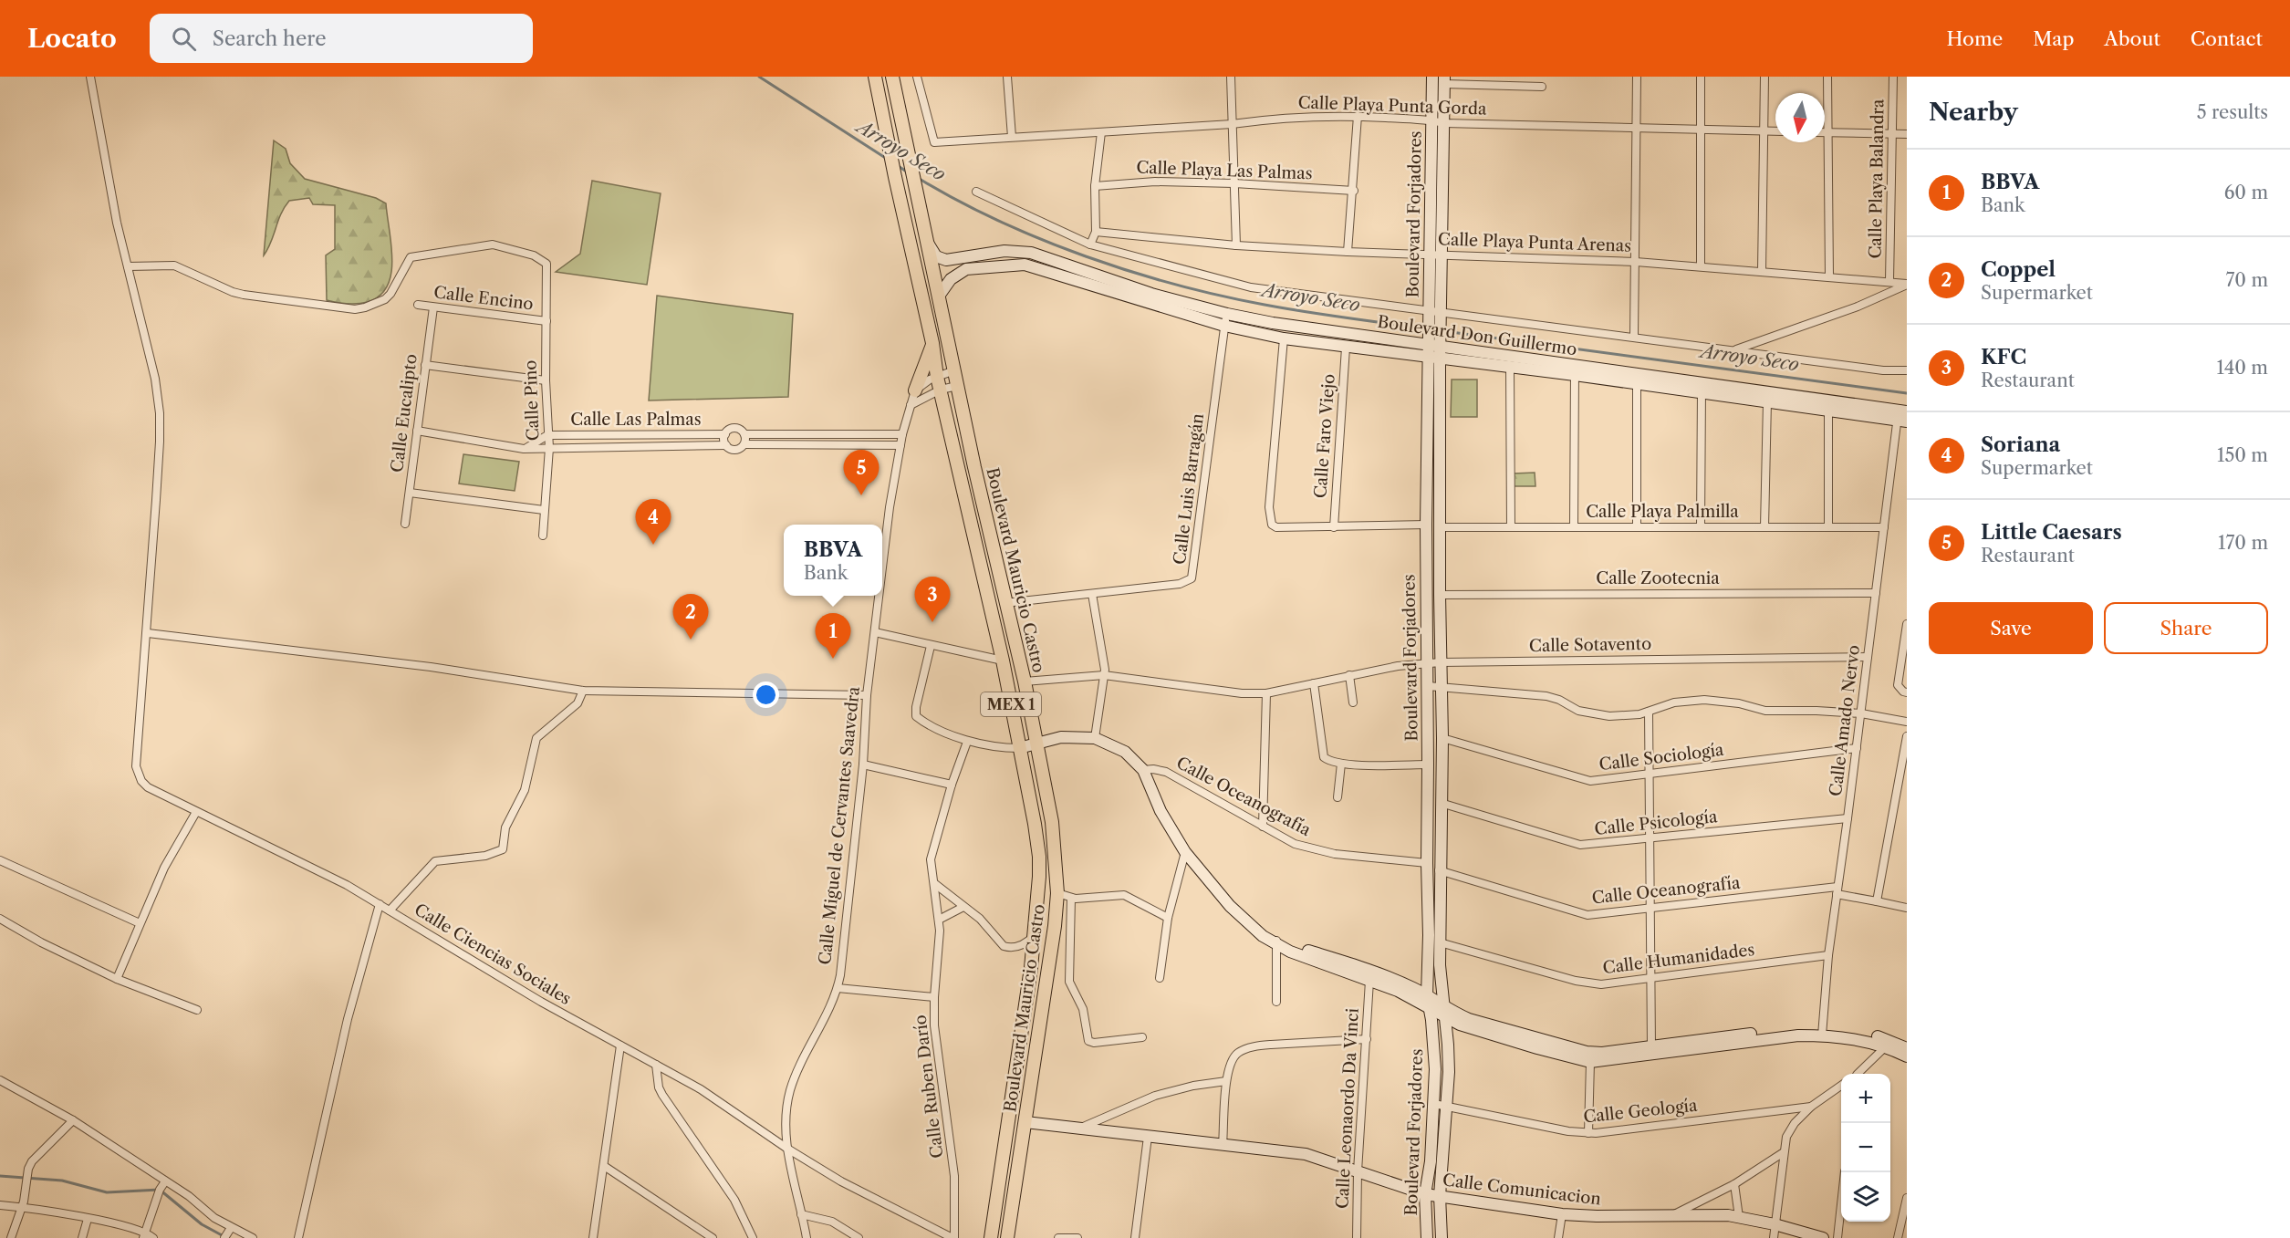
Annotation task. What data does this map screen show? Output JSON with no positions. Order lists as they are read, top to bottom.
{
  "streets": {
    "main road": ["Boulevard Mauricio Castro", "MEX 1"],
    "street": [
      "Calle Playa Punta Gorda",
      "Calle Playa Las Palmas",
      "Calle Playa Balandra",
      "Boulevard Forjadores",
      "Calle Playa Punta Arenas",
      "Calle Encino",
      "Boulevard Don Guillermo",
      "Calle Pino",
      "Calle Eucalipto",
      "Calle Las Palmas",
      "Calle Faro Viejo",
      "Calle Luis Barragán",
      "Calle Playa Palmilla",
      "Calle Zootecnia",
      "Calle Sotavento",
      "Calle Amado Nervo",
      "Calle Sociología",
      "Calle Oceanografía",
      "Calle Psicología",
      "Calle Miguel de Cervantes Saavedra",
      "Calle Ciencias Sociales",
      "Calle Humanidades",
      "Calle Ruben Darío",
      "Calle Leonaordo Da Vinci",
      "Calle Geología",
      "Calle Comunicacion"
    ]
  },
  "crossings": [
    ["Calle Playa Punta Gorda", "Boulevard Forjadores"],
    ["Calle Playa Balandra", "Calle Playa Punta Arenas"],
    ["Boulevard Forjadores", "Calle Playa Punta Arenas"],
    ["Boulevard Forjadores", "Boulevard Don Guillermo"],
    ["Boulevard Forjadores", "Calle Playa Palmilla"],
    ["Boulevard Forjadores", "Calle Zootecnia"],
    ["Boulevard Forjadores", "Calle Sotavento"],
    ["Boulevard Forjadores", "Calle Sociología"],
    ["Boulevard Forjadores", "Calle Oceanografía"],
    ["Boulevard Forjadores", "Calle Psicología"],
    ["Boulevard Forjadores", "Calle Humanidades"],
    ["Boulevard Forjadores", "Calle Geología"],
    ["Boulevard Forjadores", "Calle Comunicacion"],
    ["Calle Encino", "Calle Pino"],
    ["Calle Encino", "Calle Eucalipto"],
    ["Boulevard Don Guillermo", "Calle Faro Viejo"],
    ["Boulevard Don Guillermo", "Calle Luis Barragán"],
    ["Boulevard Don Guillermo", "Boulevard Mauricio Castro"],
    ["Boulevard Don Guillermo", "Calle Amado Nervo"],
    ["Calle Pino", "Calle Las Palmas"],
    ["Calle Pino", "Calle Ciencias Sociales"],
    ["Calle Eucalipto", "Calle Las Palmas"],
    ["Calle Luis Barragán", "Boulevard Mauricio Castro"],
    ["Calle Playa Palmilla", "Calle Amado Nervo"],
    ["Boulevard Mauricio Castro", "Calle Sotavento"],
    ["Boulevard Mauricio Castro", "Calle Comunicacion"],
    ["Calle Zootecnia", "Calle Amado Nervo"],
    ["Calle Sotavento", "Calle Amado Nervo"],
    ["Calle Amado Nervo", "Calle Sociología"],
    ["Calle Amado Nervo", "Calle Oceanografía"],
    ["Calle Amado Nervo", "Calle Psicología"],
    ["Calle Amado Nervo", "Calle Humanidades"],
    ["Calle Miguel de Cervantes Saavedra", "Calle Ciencias Sociales"],
    ["Calle Ciencias Sociales", "Calle Ruben Darío"],
    ["Calle Leonaordo Da Vinci", "Calle Comunicacion"]
  ],
  "water": ["Arroyo Seco"],
  "north": "bottom",
  "page": {
    "header": "Locato",
    "search": "Search here",
    "nav": [
      "Home",
      "Map",
      "About",
      "Contact"
    ],
    "heading": ["Nearby", "5 results"],
    "list": [
      {
        "mark": "1",
        "name": "BBVA",
        "note": "Bank",
        "value": "60 m"
      },
      {
        "mark": "2",
        "name": "Coppel",
        "note": "Supermarket",
        "value": "70 m"
      },
      {
        "mark": "3",
        "name": "KFC",
        "note": "Restaurant",
        "value": "140 m"
      },
      {
        "mark": "4",
        "name": "Soriana",
        "note": "Supermarket",
        "value": "150 m"
      },
      {
        "mark": "5",
        "name": "Little Caesars",
        "note": "Restaurant",
        "value": "170 m"
      }
    ],
    "pins": [
      "5",
      "4",
      "3",
      "2",
      "1"
    ],
    "popup": ["BBVA", "Bank"],
    "buttons": ["Save", "Share"],
    "map_buttons": ["+", "−"]
  }
}
